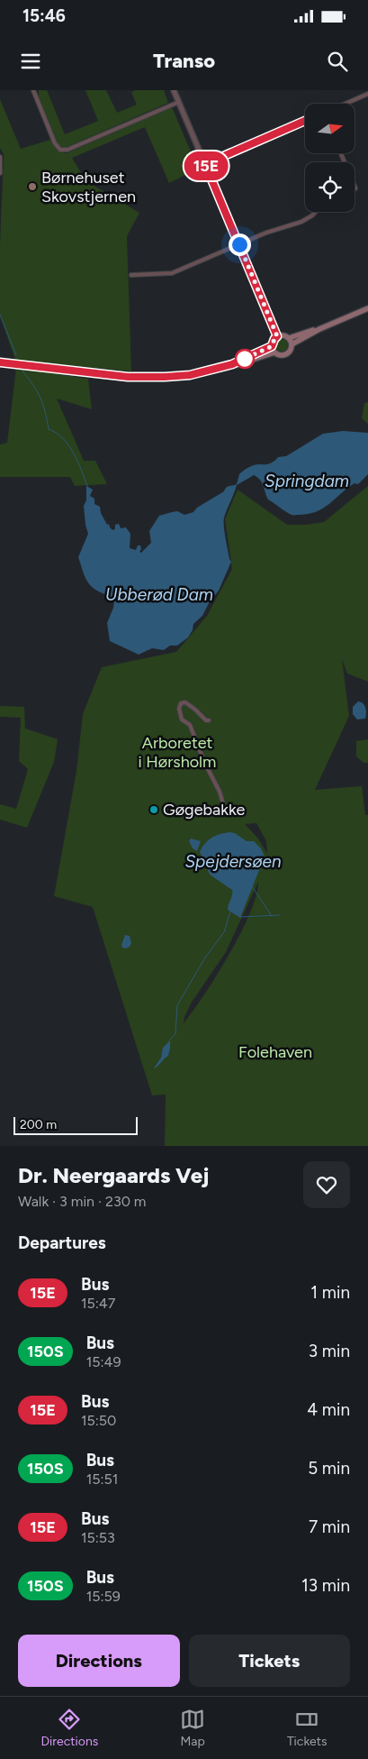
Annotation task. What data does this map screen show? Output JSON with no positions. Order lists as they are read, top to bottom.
{
  "water": ["Springdam", "Ubberød Dam", "Spejdersøen"],
  "parks": ["Arboretet i Hørsholm", "Folehaven"],
  "places": ["Børnehuset Skovstjernen", "Gøgebakke"],
  "lines": ["bus line 15E"],
  "scale_bar": "200 m",
  "north": "right",
  "page": {
    "status": "15:46",
    "header": "Transo",
    "on_map": "15E",
    "scale": "200 m",
    "heading": [
      ["Dr. Neergaards Vej", "Walk · 3 min · 230 m"],
      "Departures"
    ],
    "list": [
      {
        "mark": "15E",
        "name": "Bus",
        "note": "15:47",
        "value": "1 min"
      },
      {
        "mark": "150S",
        "name": "Bus",
        "note": "15:49",
        "value": "3 min"
      },
      {
        "mark": "15E",
        "name": "Bus",
        "note": "15:50",
        "value": "4 min"
      },
      {
        "mark": "150S",
        "name": "Bus",
        "note": "15:51",
        "value": "5 min"
      },
      {
        "mark": "15E",
        "name": "Bus",
        "note": "15:53",
        "value": "7 min"
      },
      {
        "mark": "150S",
        "name": "Bus",
        "note": "15:59",
        "value": "13 min"
      }
    ],
    "buttons": ["Directions", "Tickets"],
    "tabs": ["Directions", "Map", "Tickets"]
  }
}
